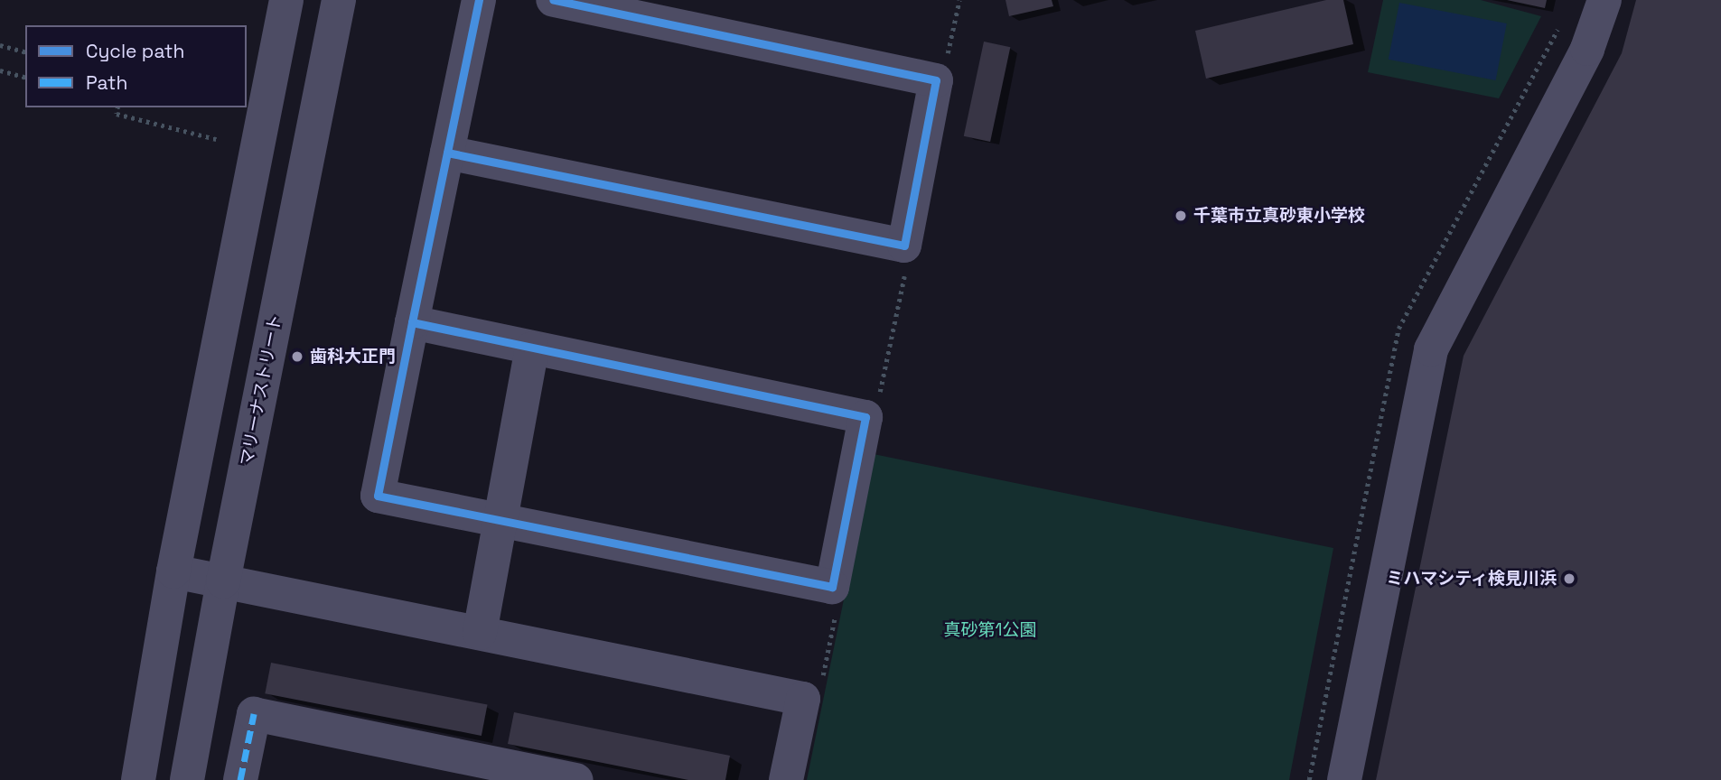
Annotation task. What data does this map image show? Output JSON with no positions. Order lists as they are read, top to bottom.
{
  "streets": {
    "street": ["マリーナストリート"]
  },
  "parks": ["真砂第1公園"],
  "places": ["千葉市立真砂東小学校", "歯科大正門", "ミハマシティ検見川浜"],
  "legend": ["Cycle path", "Path"]
}
